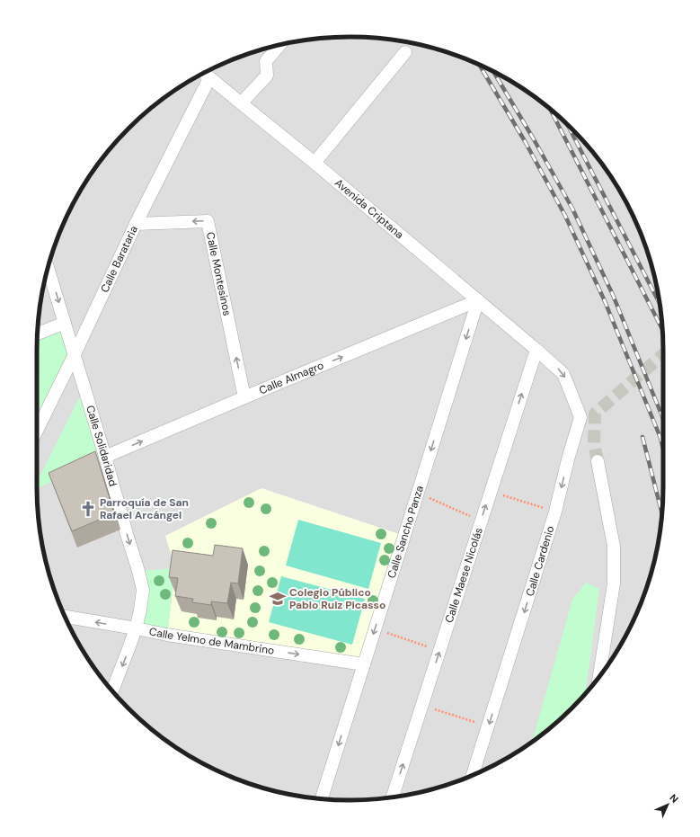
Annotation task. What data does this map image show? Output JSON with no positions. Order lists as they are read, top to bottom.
{
  "streets": {
    "street": [
      "Avenida Criptana",
      "Calle Barataria",
      "Calle Montesinos",
      "Calle Almagro",
      "Calle Solidaridad",
      "Calle Sancho Panza",
      "Calle Cardenio",
      "Calle Maese Nicolás",
      "Calle Yelmo de Mambrino"
    ]
  },
  "crossings": [
    ["Avenida Criptana", "Calle Barataria"],
    ["Avenida Criptana", "Calle Almagro"],
    ["Avenida Criptana", "Calle Sancho Panza"],
    ["Avenida Criptana", "Calle Cardenio"],
    ["Avenida Criptana", "Calle Maese Nicolás"],
    ["Calle Barataria", "Calle Montesinos"],
    ["Calle Barataria", "Calle Solidaridad"],
    ["Calle Montesinos", "Calle Almagro"],
    ["Calle Almagro", "Calle Solidaridad"],
    ["Calle Almagro", "Calle Sancho Panza"],
    ["Calle Solidaridad", "Calle Yelmo de Mambrino"],
    ["Calle Sancho Panza", "Calle Yelmo de Mambrino"],
    ["Calle Cardenio", "Calle Maese Nicolás"]
  ],
  "one_way": [
    "Calle Montesinos",
    "Calle Almagro",
    "Calle Solidaridad",
    "Calle Sancho Panza",
    "Calle Maese Nicolás"
  ],
  "places": {
    "church": ["Parroquía de San Rafael Arcángel"],
    "school or university": ["Colegio Público Pablo Ruiz Picasso"]
  },
  "north": "top right"
}
